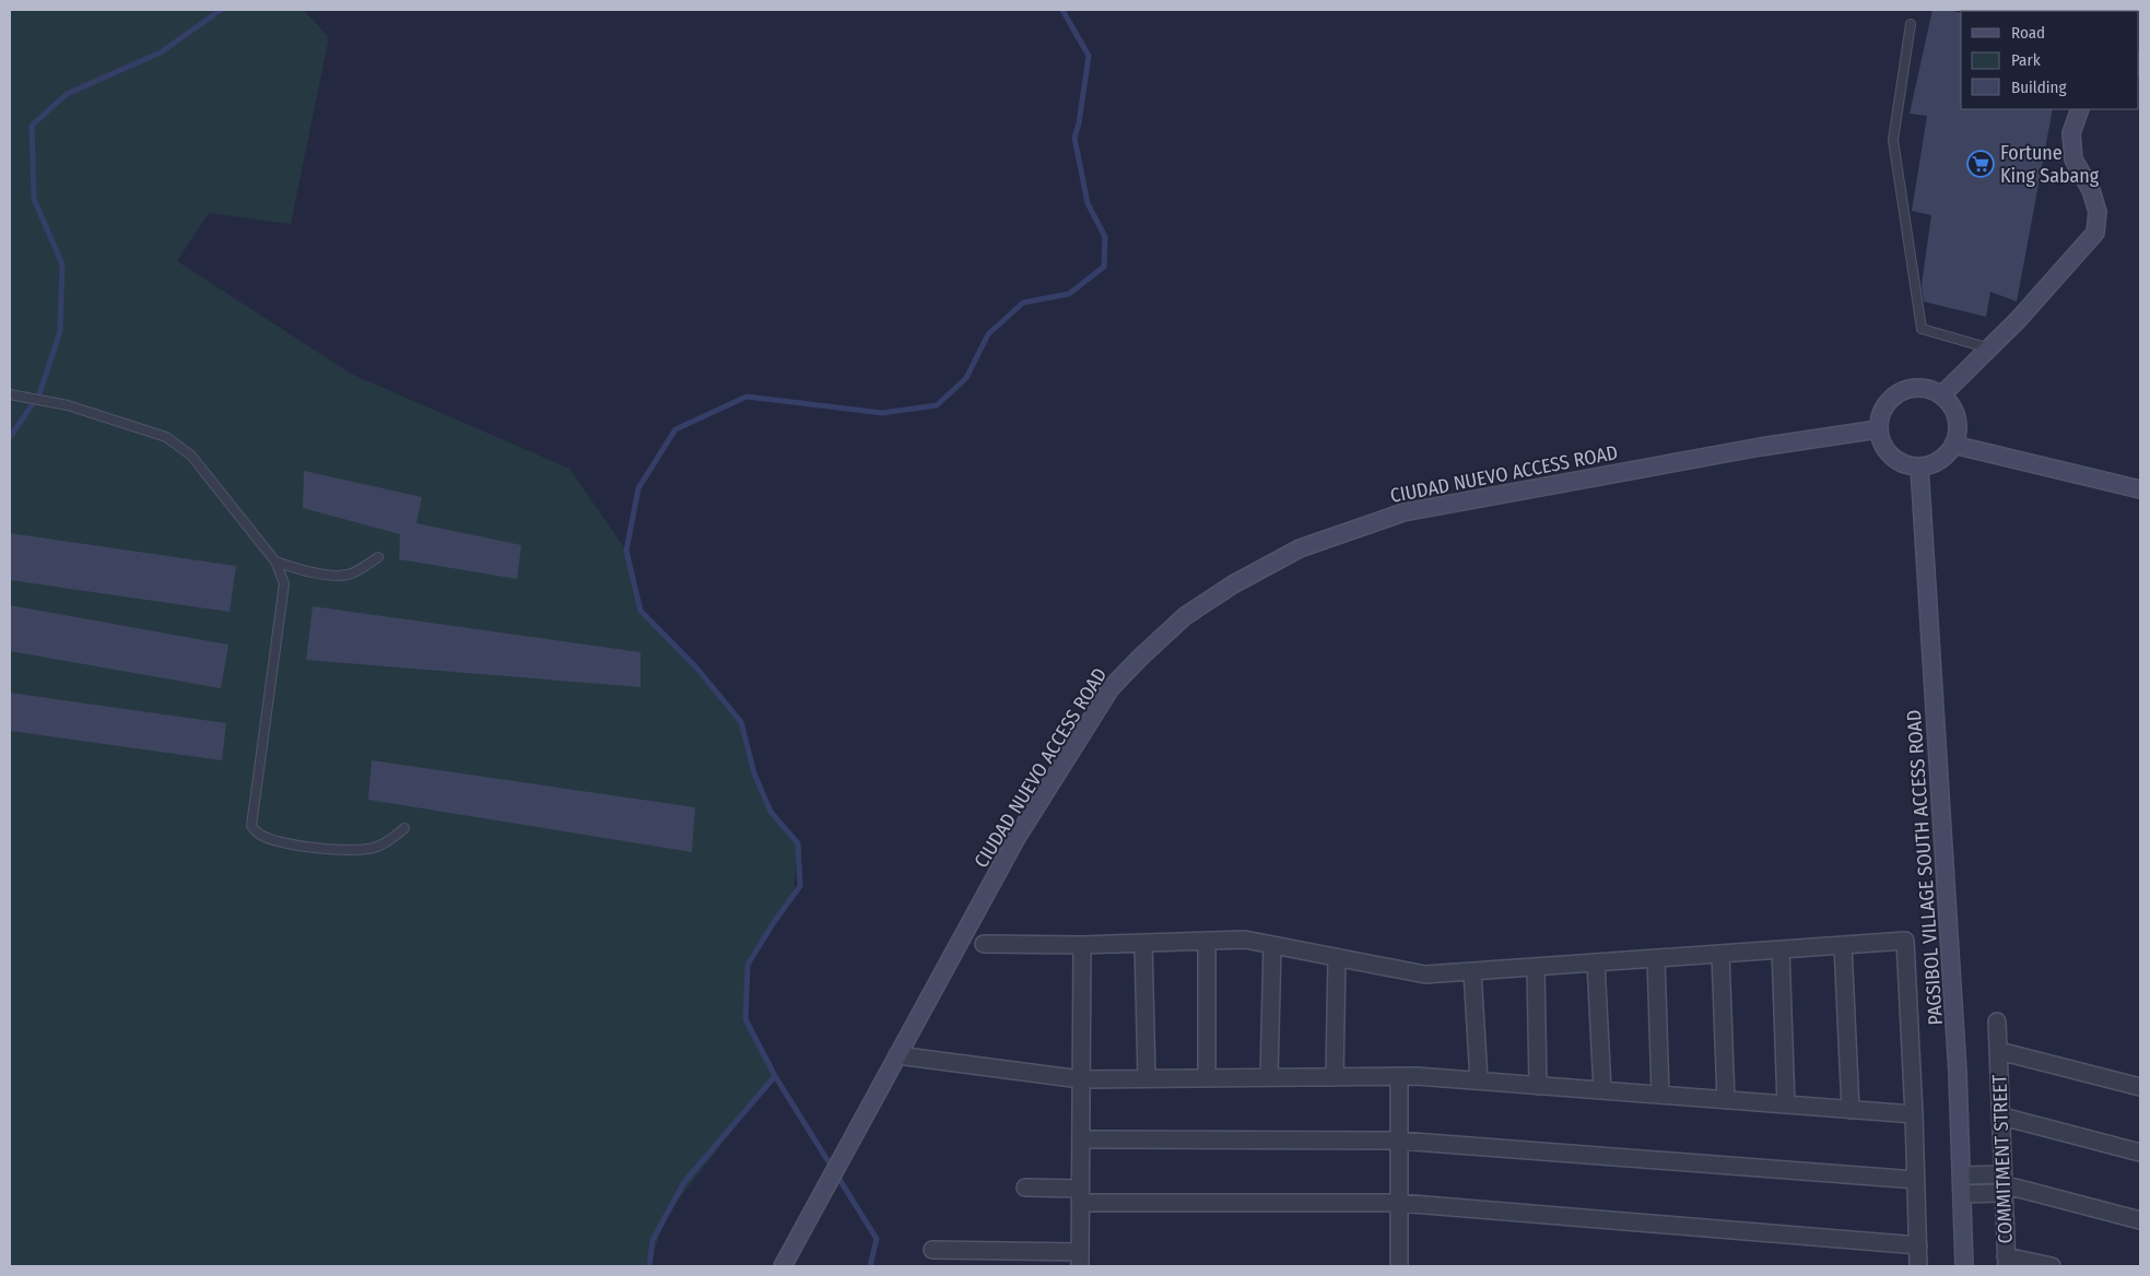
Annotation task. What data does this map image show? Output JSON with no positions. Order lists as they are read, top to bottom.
{
  "streets": {
    "street": ["CIUDAD NUEVO ACCESS ROAD", "PAGSIBOL VILLAGE SOUTH ACCESS ROAD", "COMMITMENT STREET"]
  },
  "crossings": [
    ["CIUDAD NUEVO ACCESS ROAD", "PAGSIBOL VILLAGE SOUTH ACCESS ROAD"]
  ],
  "places": {
    "supermarket": ["Fortune King Sabang"]
  },
  "legend": ["Road", "Park", "Building"]
}
